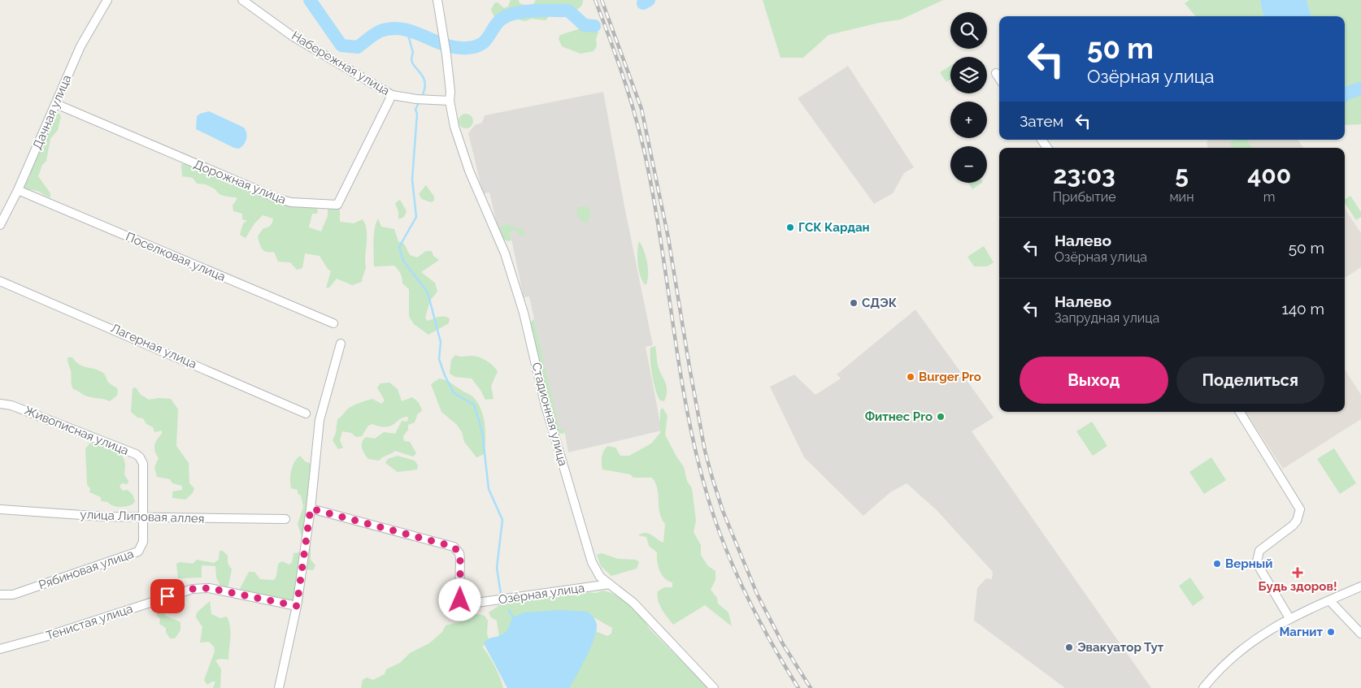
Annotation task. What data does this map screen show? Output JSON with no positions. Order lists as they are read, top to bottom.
{
  "streets": {
    "street": [
      "Набережная улица",
      "Дачная улица",
      "Дорожная улица",
      "Поселковая улица",
      "Лагерная улица",
      "Стадионная улица",
      "Живописная улица",
      "улица Липовая аллея",
      "Рябиновая улица",
      "Озёрная улица",
      "Тенистая улица"
    ]
  },
  "crossings": [
    ["Набережная улица", "Дорожная улица"],
    ["Набережная улица", "Стадионная улица"],
    ["Дачная улица", "Дорожная улица"],
    ["Дачная улица", "Поселковая улица"],
    ["Стадионная улица", "Озёрная улица"],
    ["Живописная улица", "улица Липовая аллея"],
    ["Живописная улица", "Рябиновая улица"],
    ["улица Липовая аллея", "Рябиновая улица"]
  ],
  "places": {
    "other": [
      "ГСК Кардан",
      "СДЭК",
      "Burger Pro",
      "Фитнес Pro",
      "Верный",
      "Магнит",
      "Эвакуатор Тут"
    ],
    "health": ["Будь здоров!"]
  },
  "page": {
    "map_buttons": ["+", "−"],
    "turn": ["50 m", "Озёрная улица"],
    "then": "Затем",
    "eta": [
      "23:03",
      "Прибытие",
      "5",
      "мин",
      "400",
      "m"
    ],
    "list": [
      {
        "name": "Налево",
        "note": "Озёрная улица",
        "value": "50 m"
      },
      {
        "name": "Налево",
        "note": "Запрудная улица",
        "value": "140 m"
      }
    ],
    "buttons": ["Выход", "Поделиться"]
  }
}
